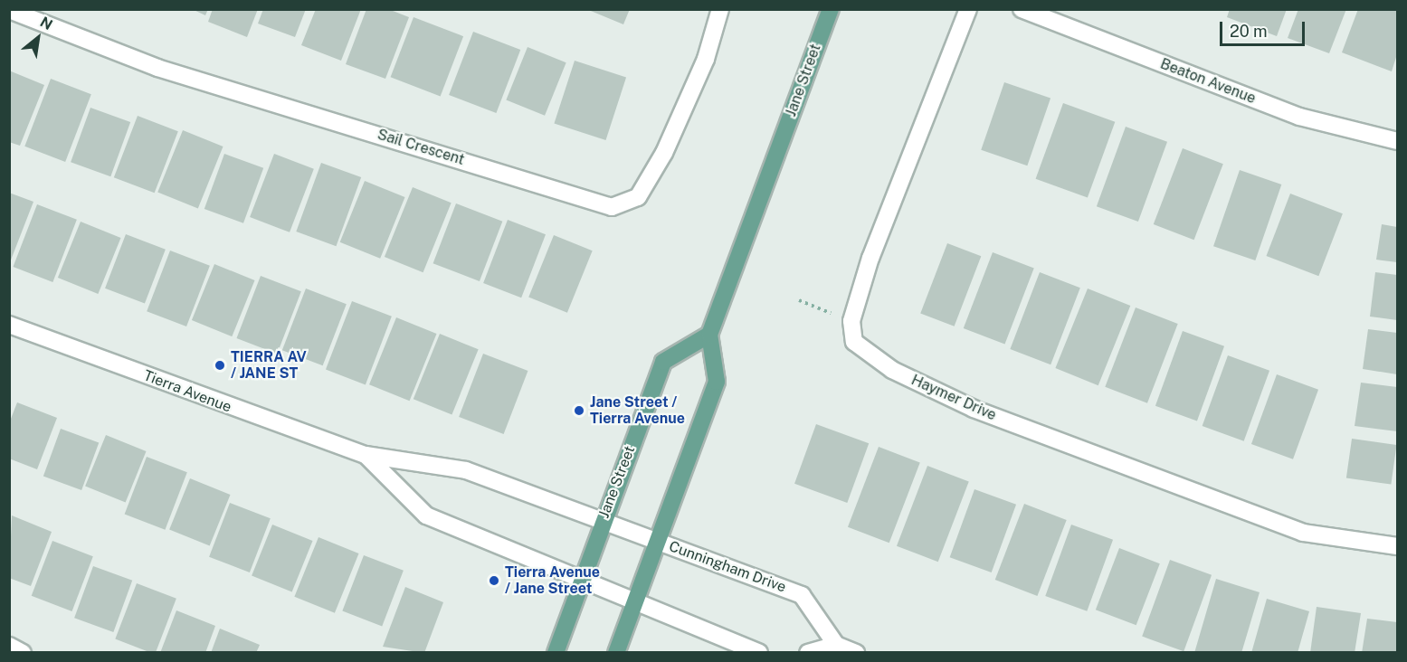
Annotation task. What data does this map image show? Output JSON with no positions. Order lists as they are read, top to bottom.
{
  "streets": {
    "main road": ["Jane Street"],
    "street": [
      "Beaton Avenue",
      "Sail Crescent",
      "Tierra Avenue",
      "Haymer Drive",
      "Cunningham Drive"
    ]
  },
  "crossings": [
    ["Jane Street", "Tierra Avenue"],
    ["Jane Street", "Cunningham Drive"],
    ["Tierra Avenue", "Cunningham Drive"]
  ],
  "places": ["TIERRA AV / JANE ST", "Jane Street / Tierra Avenue", "Tierra Avenue / Jane Street"],
  "scale_bar": "20 m",
  "north": "top right"
}
